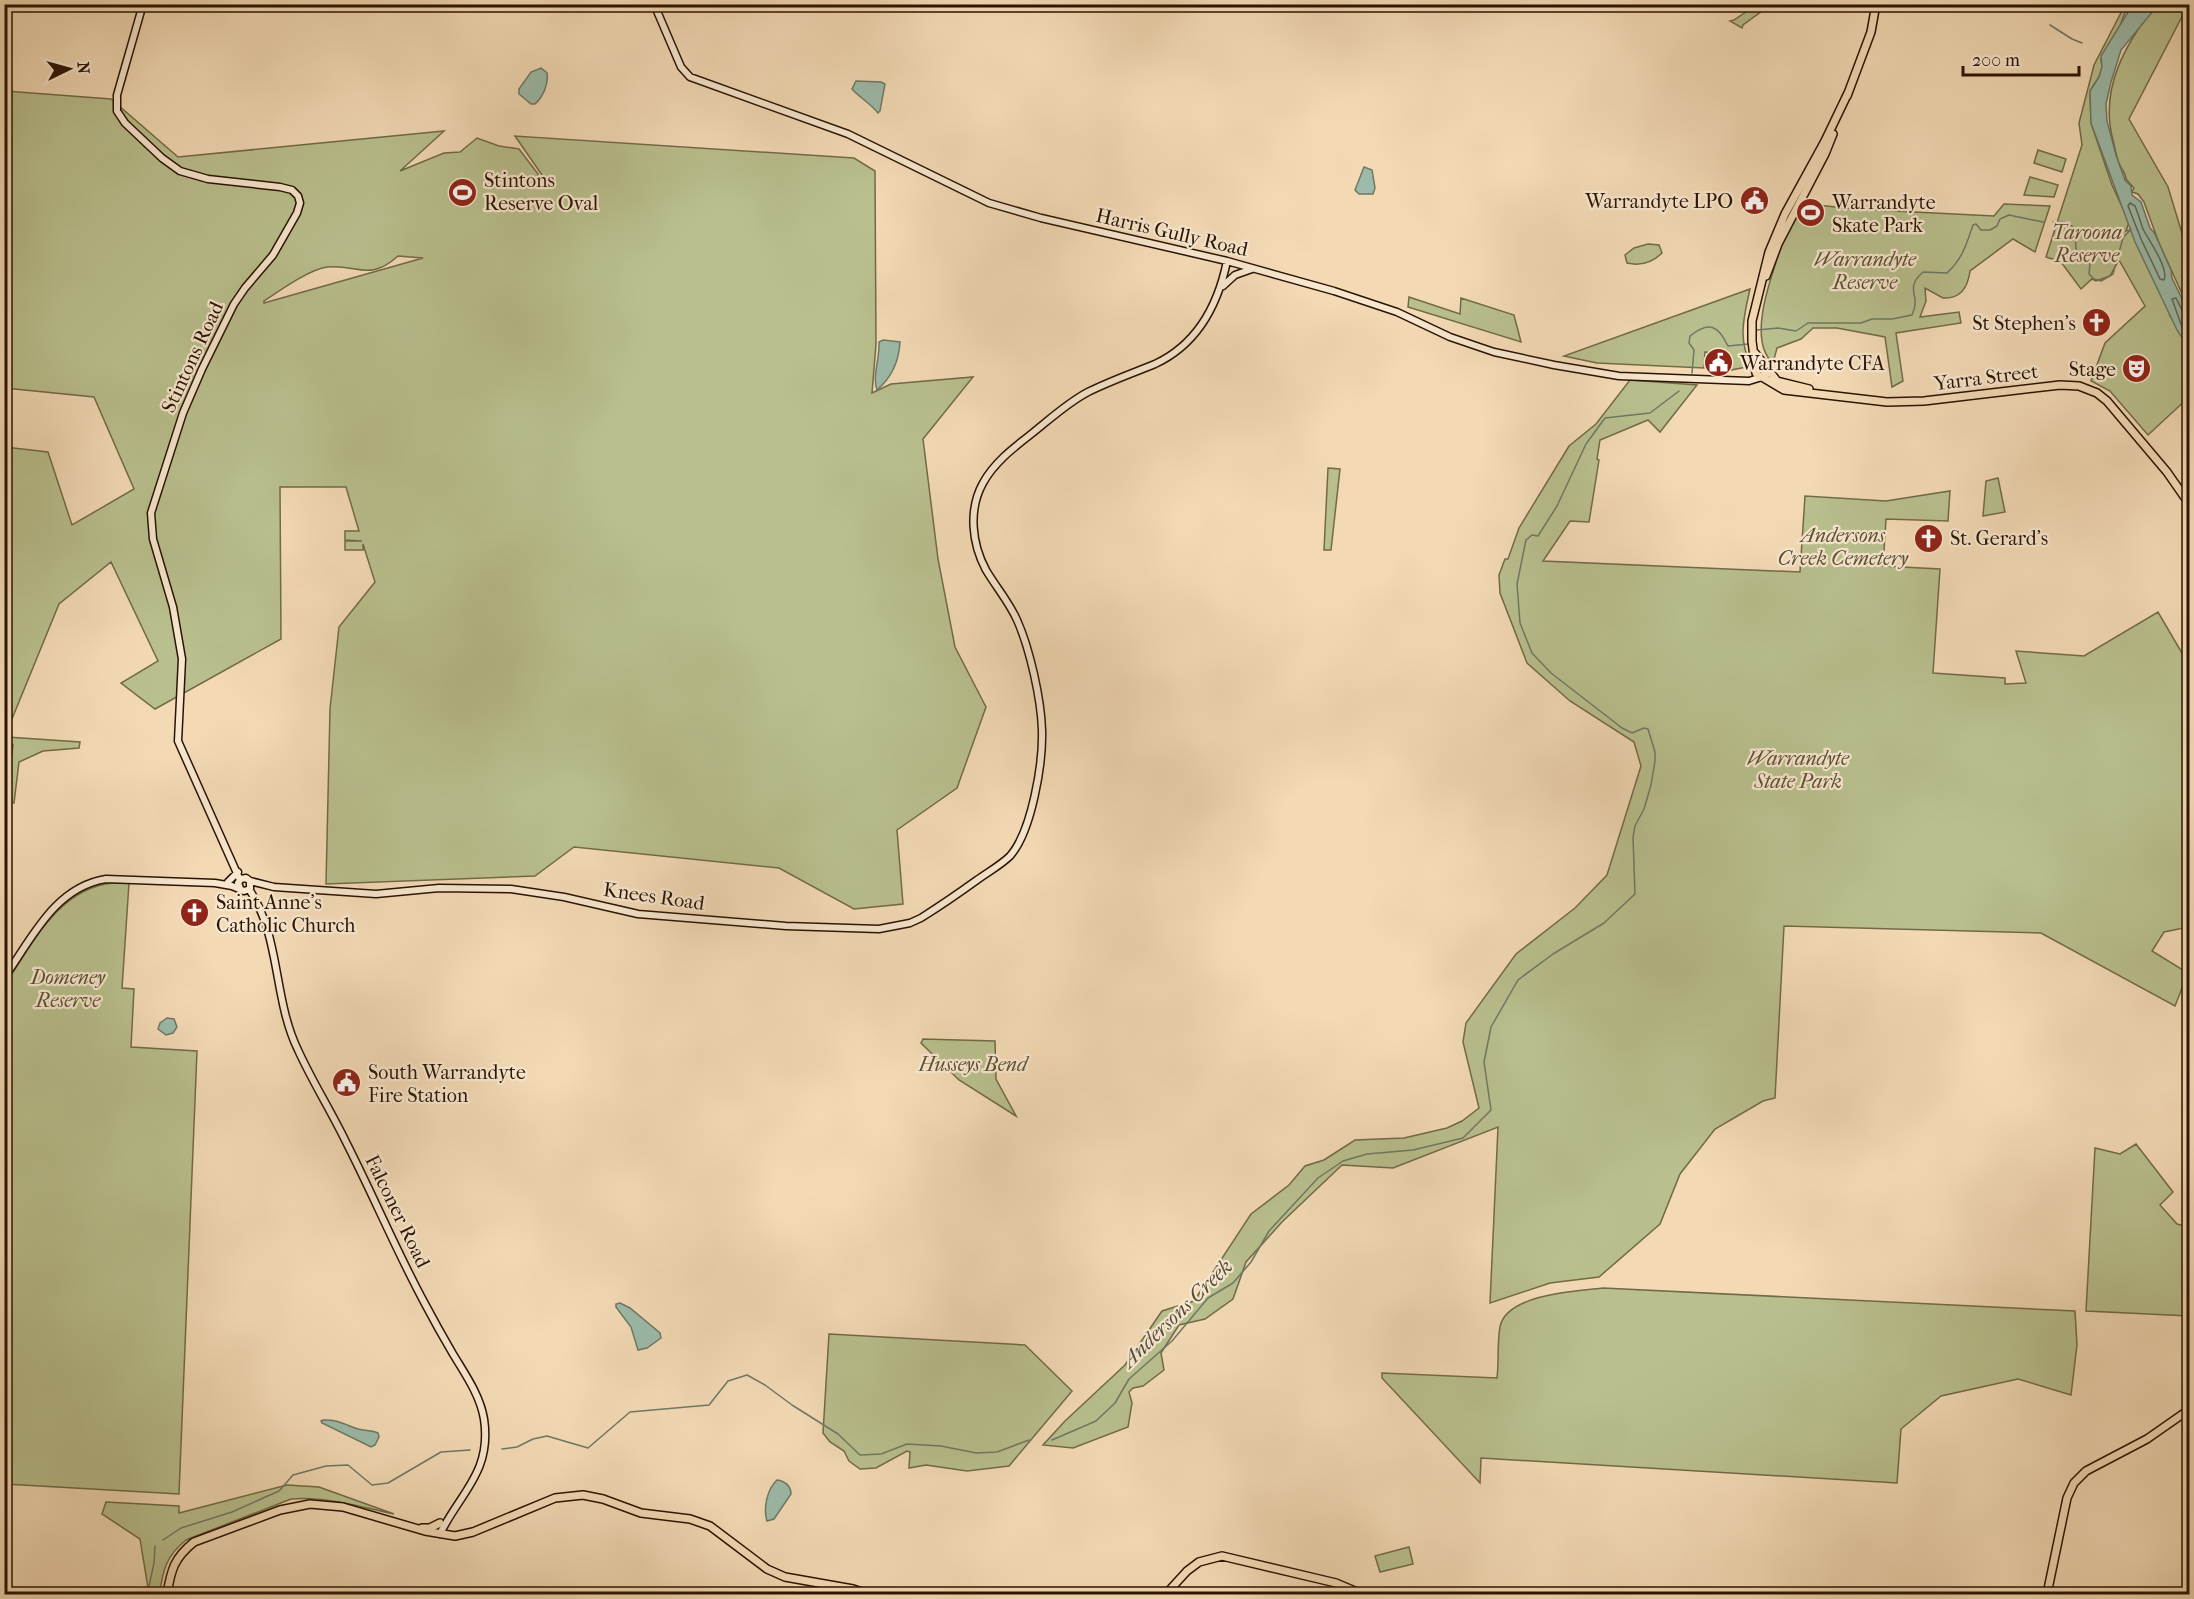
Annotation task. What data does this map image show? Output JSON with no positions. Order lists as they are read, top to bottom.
{
  "streets": {
    "main road": [
      "Harris Gully Road",
      "Stintons Road",
      "Yarra Street",
      "Knees Road",
      "Falconer Road"
    ]
  },
  "crossings": [
    ["Harris Gully Road", "Yarra Street"],
    ["Stintons Road", "Knees Road"],
    ["Knees Road", "Falconer Road"]
  ],
  "water": ["Andersons Creek"],
  "parks": [
    "Taroona Reserve",
    "Warrandyte Reserve",
    "Andersons Creek Cemetery",
    "Warrandyte State Park",
    "Domeney Reserve",
    "Husseys Bend"
  ],
  "places": {
    "sports": ["Stintons Reserve Oval", "Warrandyte Skate Park"],
    "public building": ["Warrandyte LPO", "Warrandyte CFA", "South Warrandyte Fire Station"],
    "church": ["St Stephen's", "St. Gerard's", "Saint Anne's Catholic Church"],
    "theatre": ["Stage"]
  },
  "scale_bar": "200 m",
  "north": "right"
}
